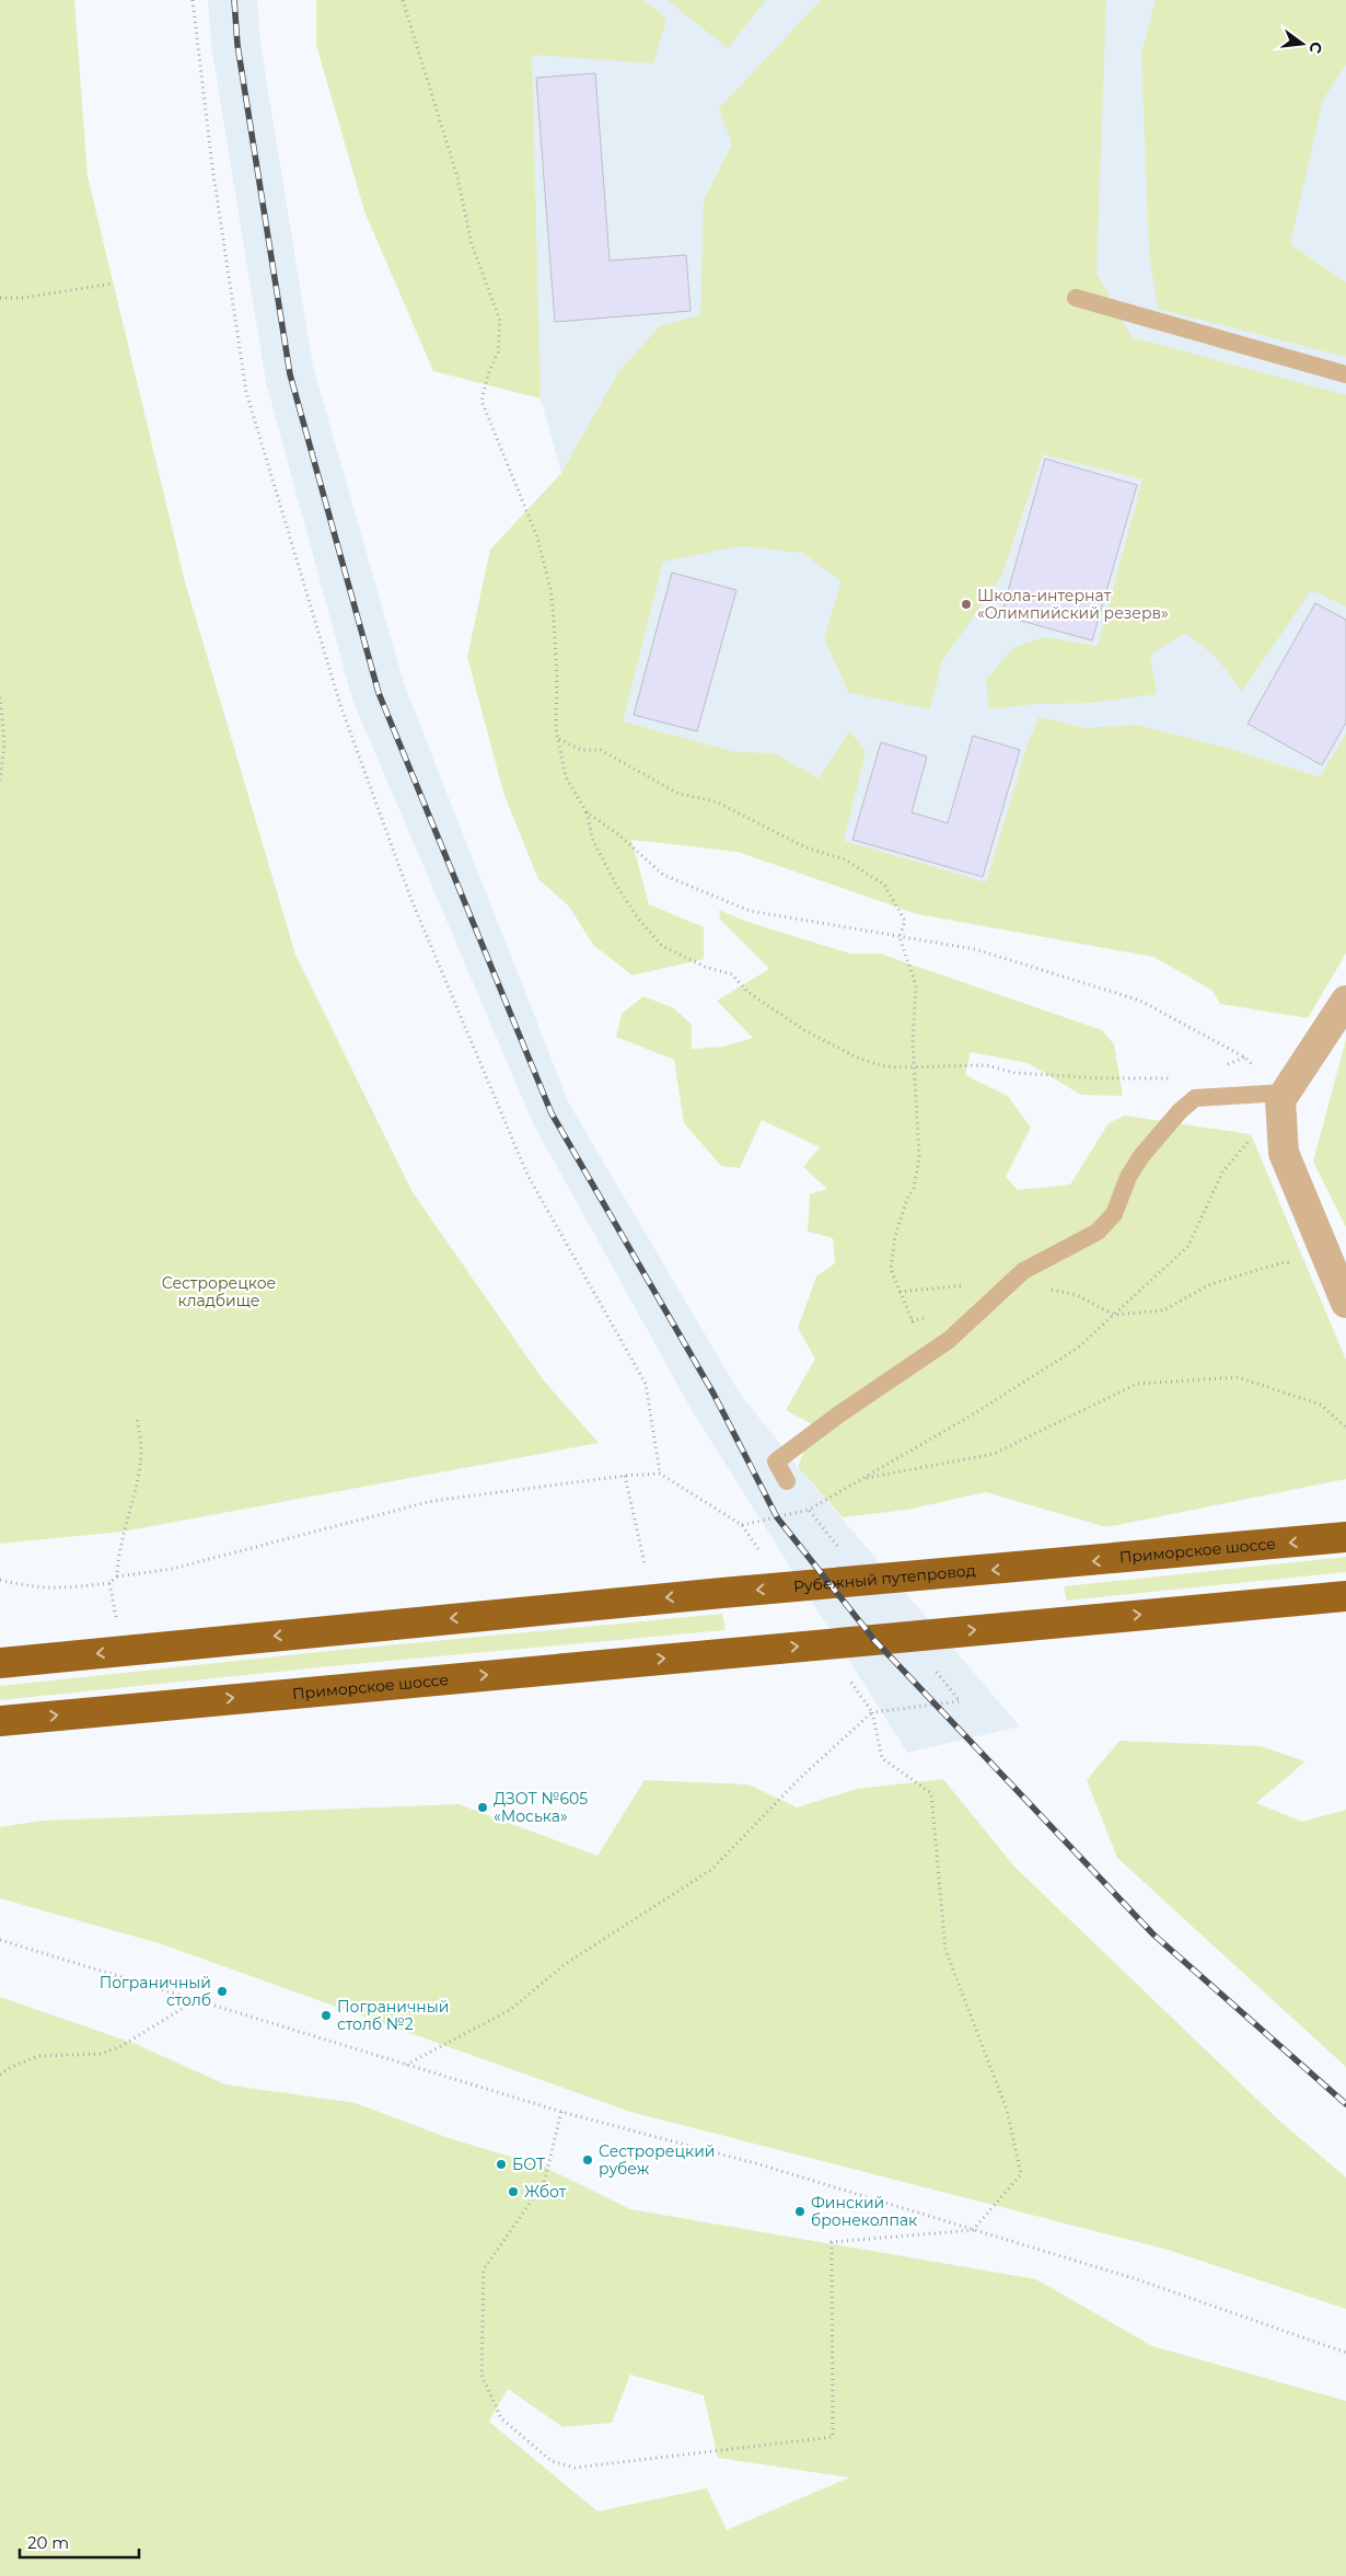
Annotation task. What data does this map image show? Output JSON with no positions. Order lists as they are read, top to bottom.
{
  "streets": {
    "highway": ["Приморское шоссе", "Рубежный путепровод"]
  },
  "crossings": [
    ["Приморское шоссе", "Рубежный путепровод"]
  ],
  "one_way": ["Рубежный путепровод"],
  "parks": ["Сестрорецкое кладбище"],
  "places": [
    "Школа-интернат «Олимпийский резерв»",
    "ДЗОТ №605 «Моська»",
    "Пограничный столб",
    "Пограничный столб №2",
    "Сестрорецкий рубеж",
    "БОТ",
    "Жбот",
    "Финский бронеколпак"
  ],
  "scale_bar": "20 m",
  "north": "right"
}
